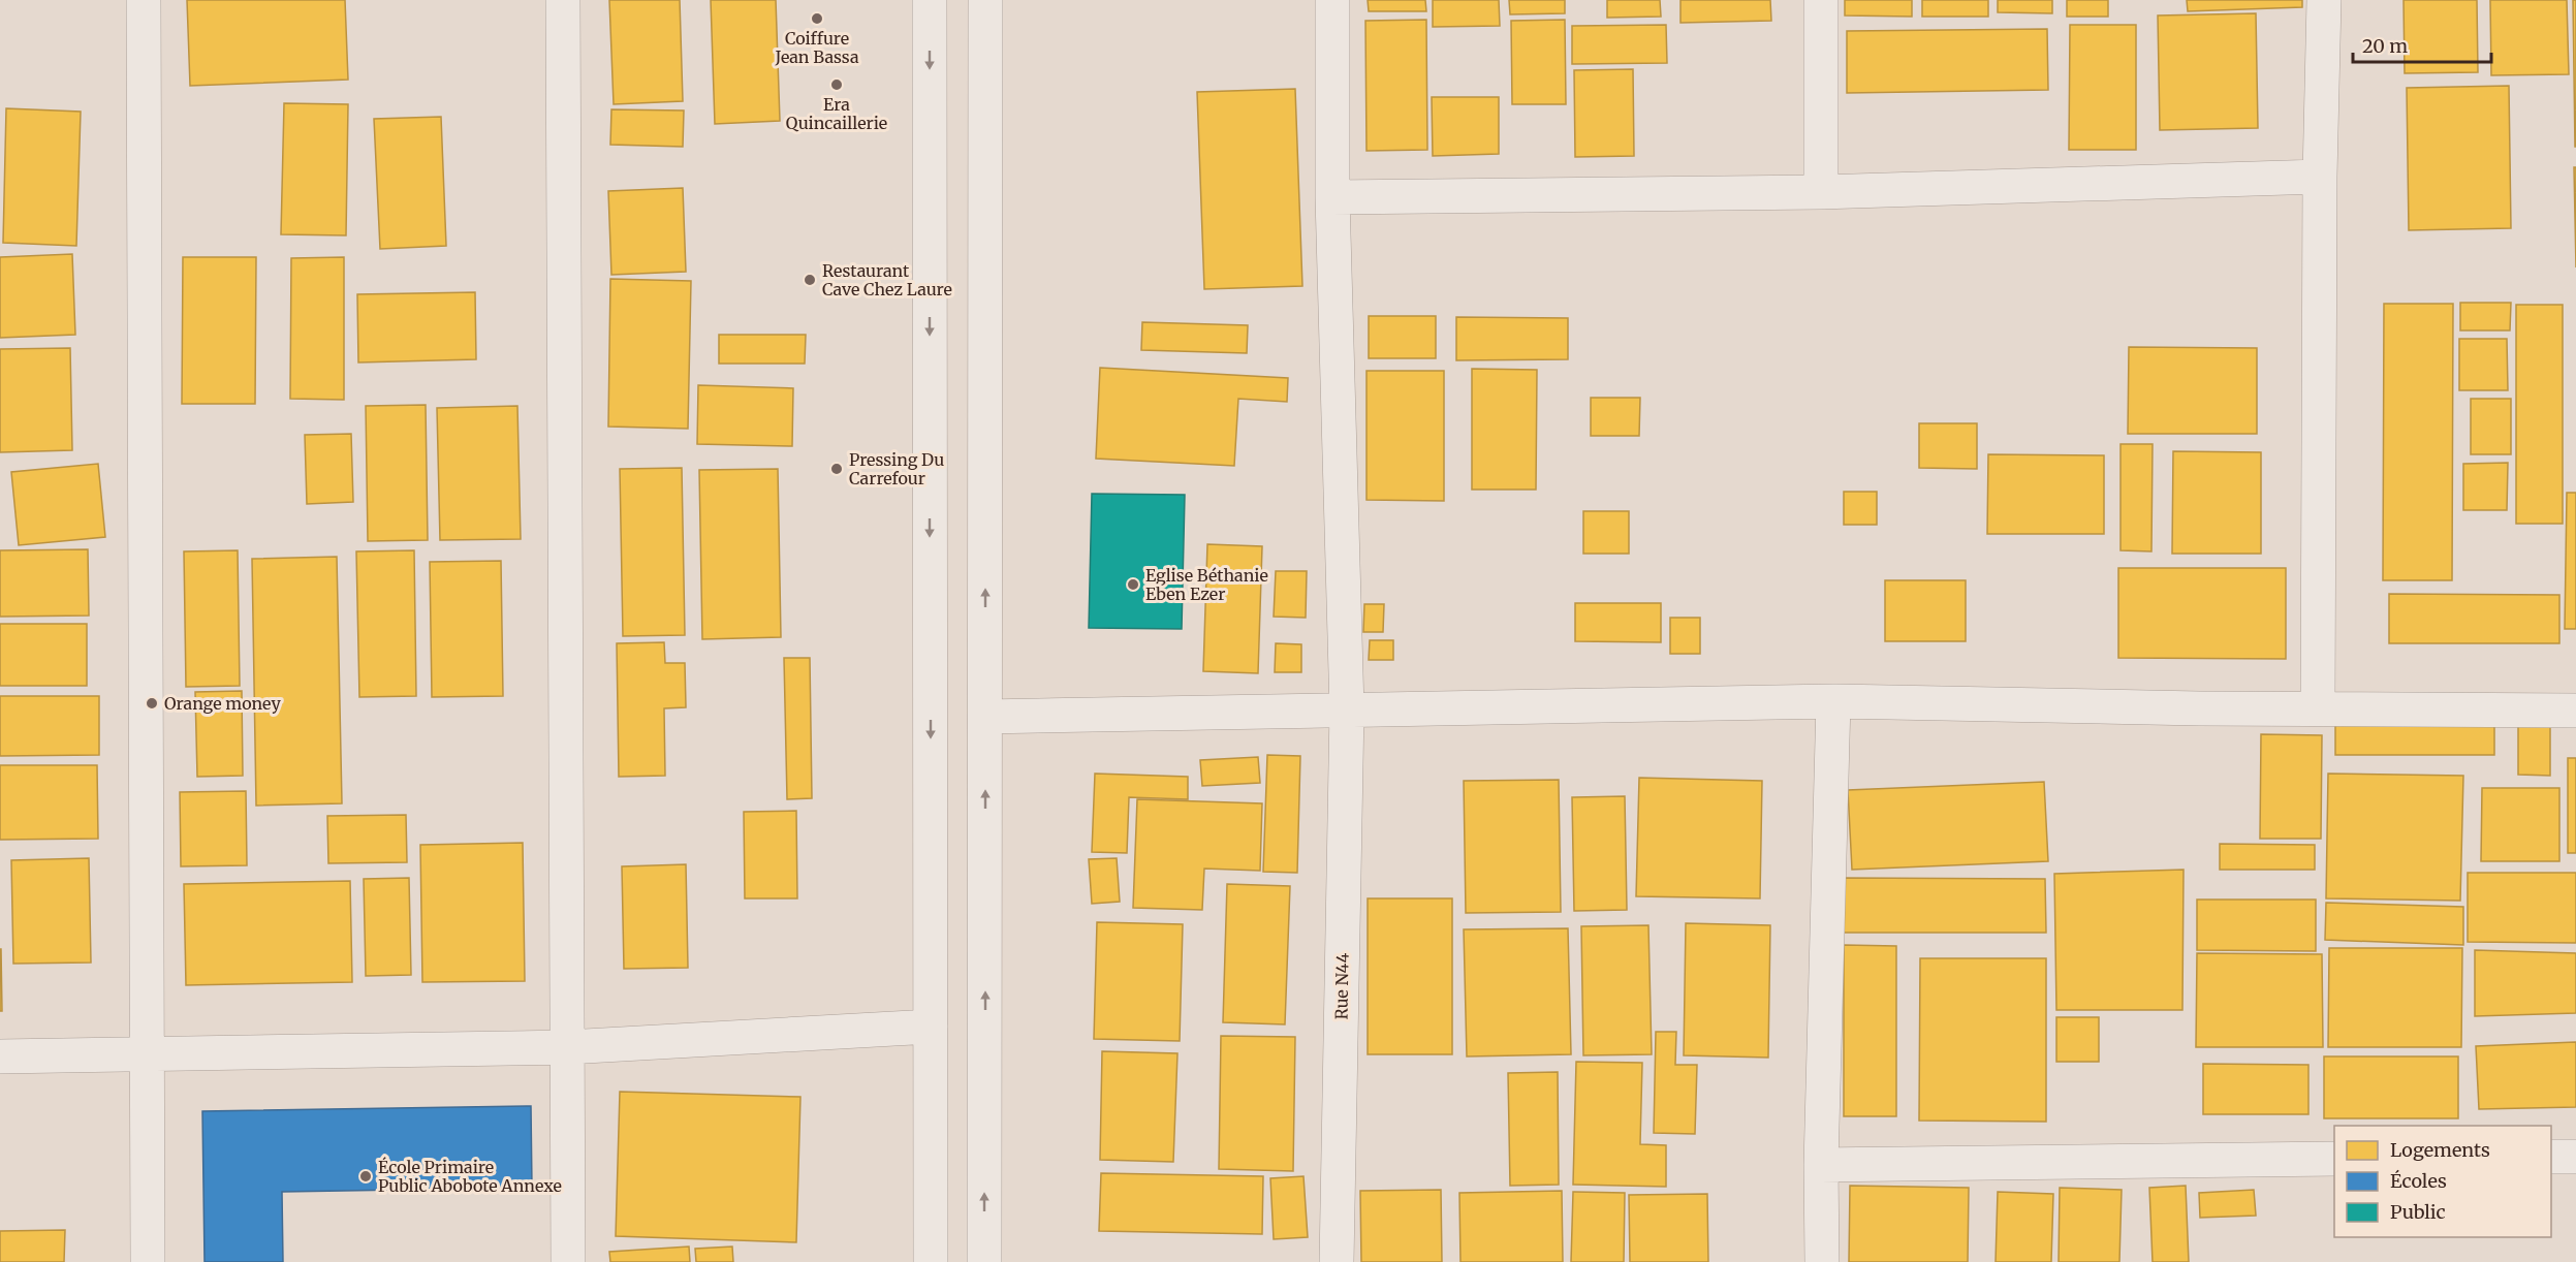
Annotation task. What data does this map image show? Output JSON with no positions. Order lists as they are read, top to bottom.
{
  "streets": {
    "street": ["Rue N44"]
  },
  "places": [
    "Coiffure Jean Bassa",
    "Era Quincaillerie",
    "Restaurant Cave Chez Laure",
    "Pressing Du Carrefour",
    "Eglise Béthanie Eben Ezer",
    "Orange money",
    "École Primaire Public Abobote Annexe"
  ],
  "legend": ["Logements", "Écoles", "Public"],
  "scale_bar": "20 m"
}
